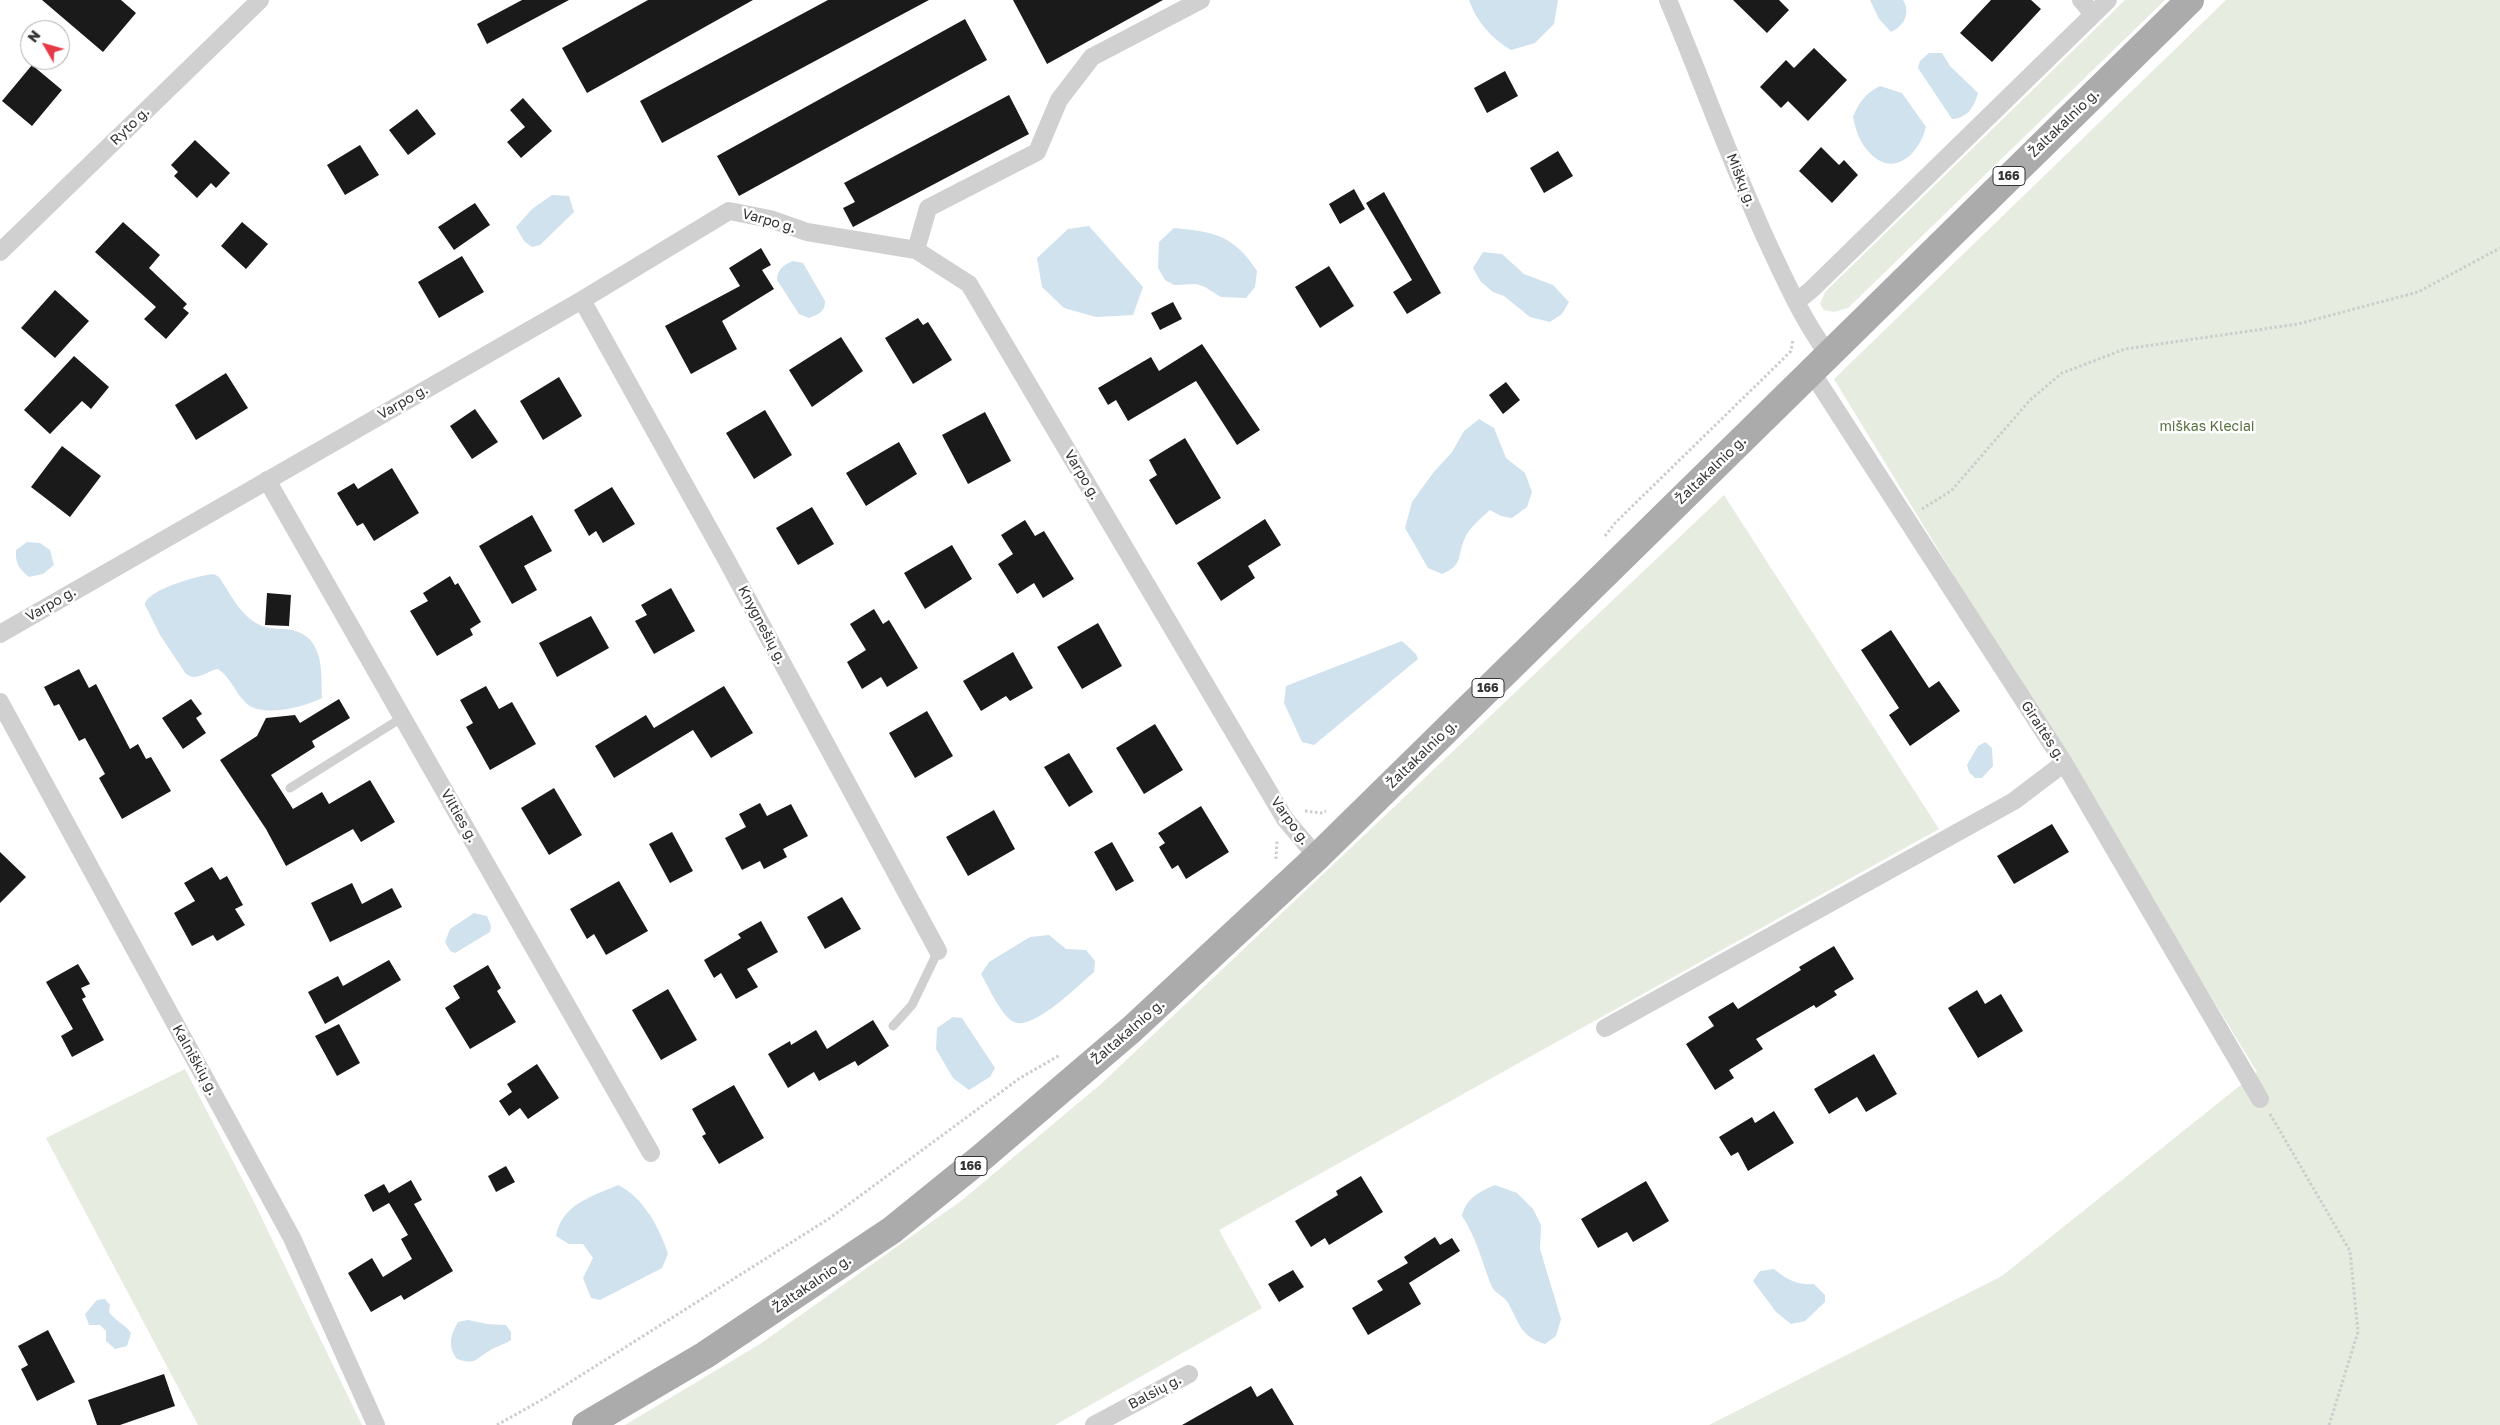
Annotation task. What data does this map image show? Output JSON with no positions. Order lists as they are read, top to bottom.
{
  "streets": {
    "main road": ["Žaltakalnio g.", "166"],
    "street": [
      "Ryto g.",
      "Miškų g.",
      "Varpo g.",
      "Knygnešių g.",
      "Giraitės g.",
      "Vilties g.",
      "Kalniškių g.",
      "Balsių g."
    ]
  },
  "crossings": [
    ["Žaltakalnio g.", "Miškų g."],
    ["Žaltakalnio g.", "Varpo g."],
    ["Žaltakalnio g.", "Giraitės g."],
    ["Miškų g.", "Giraitės g."],
    ["Varpo g.", "Knygnešių g."],
    ["Varpo g.", "Vilties g."]
  ],
  "parks": ["miškas Kleciai"],
  "north": "top left"
}
